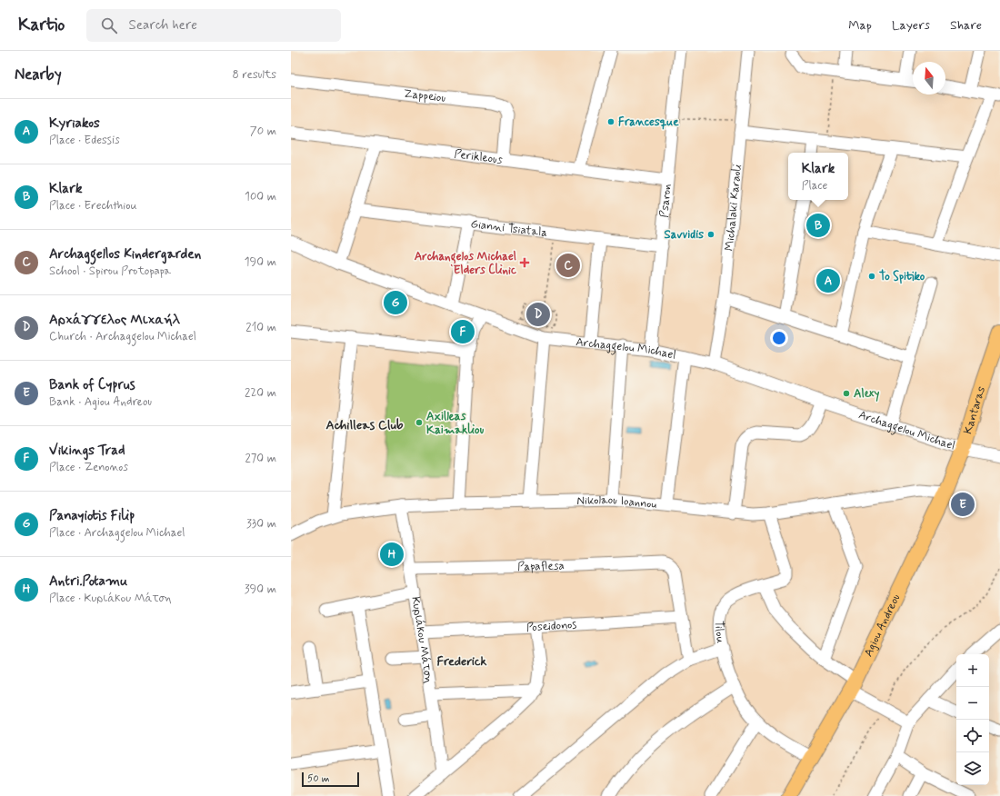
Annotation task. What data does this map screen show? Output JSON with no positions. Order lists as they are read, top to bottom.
{
  "streets": {
    "main road": ["Kantaras", "Agiou Andreou"],
    "street": [
      "Zappeiou",
      "Perikleous",
      "Psaron",
      "Michalaki Karaoli",
      "Gianni Tsiatala",
      "Archaggelou Michael",
      "Nikolaou Ioannou",
      "Papaflesa",
      "Poseidonos",
      "Tilou",
      "Κυριάκου Μάτση"
    ]
  },
  "crossings": [
    ["Zappeiou", "Perikleous"],
    ["Perikleous", "Psaron"],
    ["Psaron", "Gianni Tsiatala"],
    ["Psaron", "Archaggelou Michael"],
    ["Michalaki Karaoli", "Archaggelou Michael"],
    ["Archaggelou Michael", "Kantaras"],
    ["Archaggelou Michael", "Agiou Andreou"],
    ["Kantaras", "Agiou Andreou"],
    ["Nikolaou Ioannou", "Agiou Andreou"],
    ["Nikolaou Ioannou", "Tilou"],
    ["Nikolaou Ioannou", "Κυριάκου Μάτση"],
    ["Papaflesa", "Poseidonos"],
    ["Papaflesa", "Κυριάκου Μάτση"],
    ["Poseidonos", "Κυριάκου Μάτση"],
    ["Agiou Andreou", "Tilou"]
  ],
  "districts": ["Achilleas Club", "Frederick"],
  "places": {
    "other": [
      "Francesque",
      "Savvidis",
      "To Spitiko",
      "Alexy",
      "Axilleas Kaimakliou"
    ],
    "health": ["Archangelos Michael Elders Clinic"]
  },
  "scale_bar": "50 m",
  "north": "top",
  "page": {
    "header": "Kartio",
    "search": "Search here",
    "nav": ["Map", "Layers", "Share"],
    "heading": ["Nearby", "8 results"],
    "list": [
      {
        "mark": "A",
        "name": "Kyriakos",
        "note": "Place · Edessis",
        "value": "70 m"
      },
      {
        "mark": "B",
        "name": "Klark",
        "note": "Place · Erechthiou",
        "value": "100 m"
      },
      {
        "mark": "C",
        "name": "Archaggellos Kindergarden",
        "note": "School · Spirou Protopapa",
        "value": "190 m"
      },
      {
        "mark": "D",
        "name": "Αρχάγγελος Μιχαήλ",
        "note": "Church · Archaggelou Michael",
        "value": "210 m"
      },
      {
        "mark": "E",
        "name": "Bank of Cyprus",
        "note": "Bank · Agiou Andreou",
        "value": "220 m"
      },
      {
        "mark": "F",
        "name": "Vikings Trad",
        "note": "Place · Zenonos",
        "value": "270 m"
      },
      {
        "mark": "G",
        "name": "Panayiotis Filip",
        "note": "Place · Archaggelou Michael",
        "value": "330 m"
      },
      {
        "mark": "H",
        "name": "Antri.Potamu",
        "note": "Place · Κυριάκου Μάτση",
        "value": "390 m"
      }
    ],
    "popup": ["Klark", "Place"],
    "pins": [
      "B",
      "C",
      "A",
      "G",
      "D",
      "F",
      "E",
      "H"
    ],
    "map_buttons": ["+", "−"],
    "scale": "50 m"
  }
}
